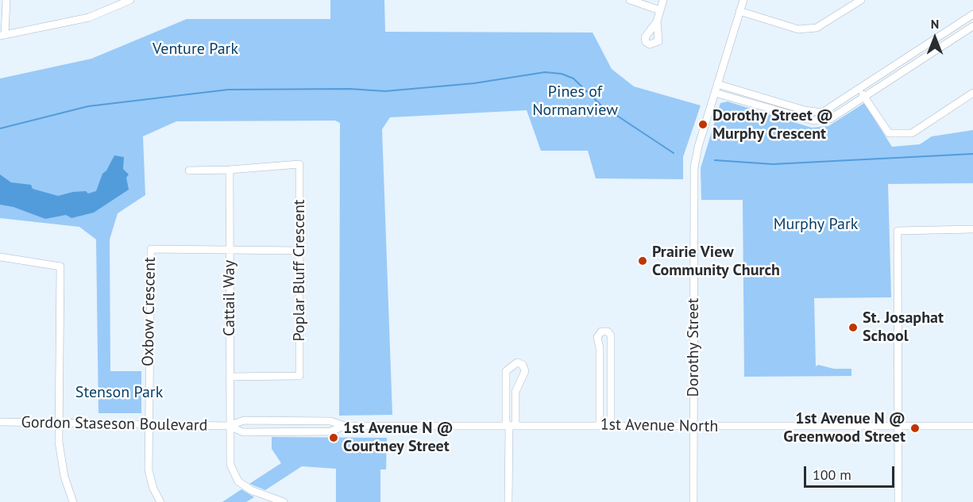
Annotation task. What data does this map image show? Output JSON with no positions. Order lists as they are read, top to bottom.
{
  "streets": {
    "street": [
      "Poplar Bluff Crescent",
      "Cattail Way",
      "Oxbow Crescent",
      "Dorothy Street",
      "Gordon Staseson Boulevard",
      "1st Avenue North"
    ]
  },
  "crossings": [
    ["Poplar Bluff Crescent", "Cattail Way"],
    ["Cattail Way", "Oxbow Crescent"],
    ["Cattail Way", "Gordon Staseson Boulevard"],
    ["Oxbow Crescent", "Gordon Staseson Boulevard"],
    ["Dorothy Street", "1st Avenue North"],
    ["Gordon Staseson Boulevard", "1st Avenue North"]
  ],
  "parks": [
    "Venture Park",
    "Pines of Normanview",
    "Murphy Park",
    "Stenson Park"
  ],
  "places": [
    "Dorothy Street @ Murphy Crescent",
    "Prairie View Community Church",
    "St. Josaphat School",
    "1st Avenue N @ Greenwood Street",
    "1st Avenue N @ Courtney Street"
  ],
  "scale_bar": "100 m",
  "north": "top"
}
